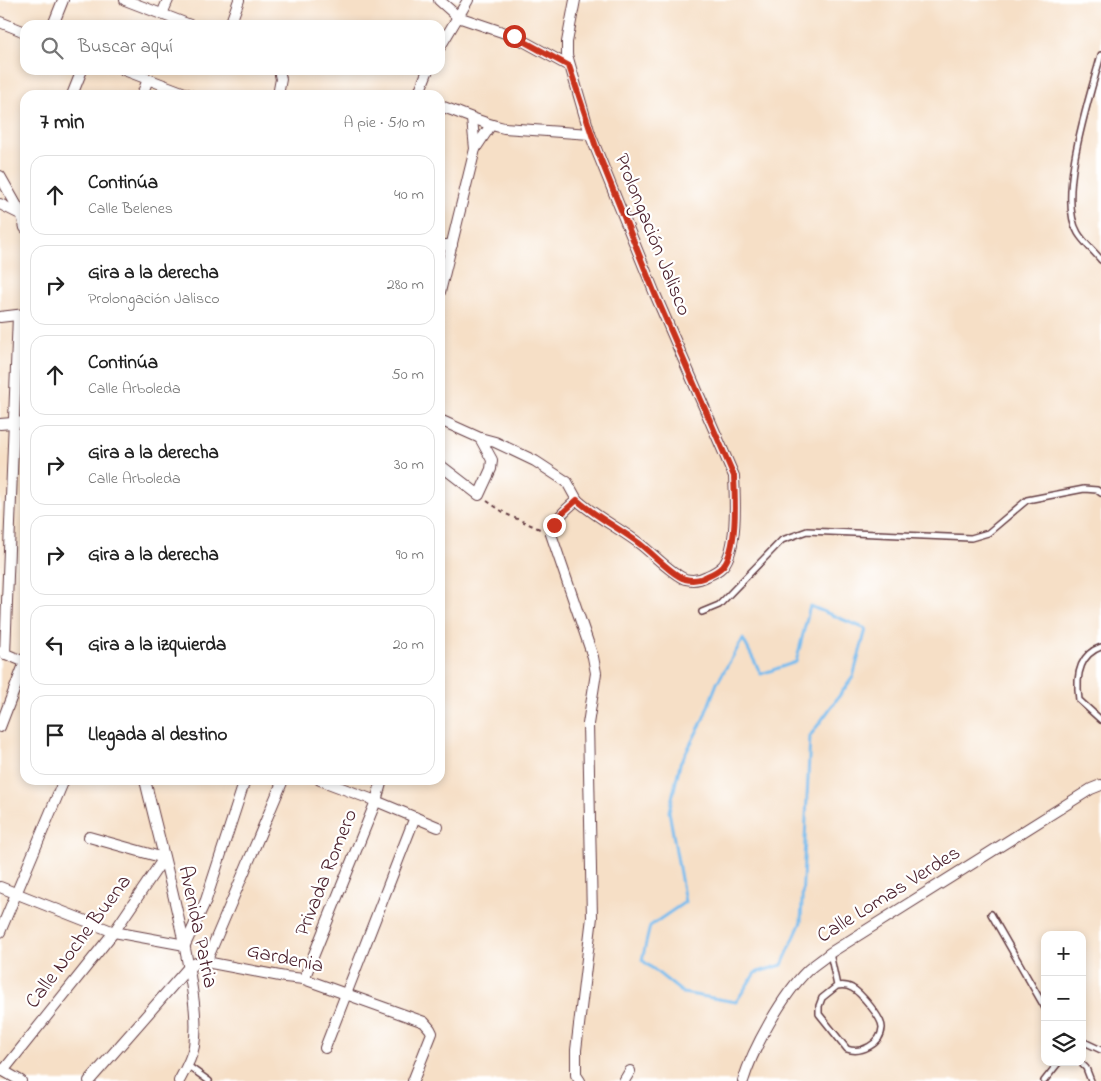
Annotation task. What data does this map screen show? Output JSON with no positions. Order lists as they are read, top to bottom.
{
  "streets": {
    "street": [
      "Prolongación Jalisco",
      "Privada Romero",
      "Calle Lomas Verdes",
      "Avenida Patria",
      "Calle Noche Buena",
      "Gardenia"
    ]
  },
  "crossings": [
    ["Privada Romero", "Gardenia"],
    ["Avenida Patria", "Calle Noche Buena"],
    ["Avenida Patria", "Gardenia"]
  ],
  "page": {
    "search": "Buscar aquí",
    "heading": ["7 min", "A pie · 510 m"],
    "list": [
      ["Continúa", "Calle Belenes", "40 m"],
      ["Gira a la derecha", "Prolongación Jalisco", "280 m"],
      ["Continúa", "Calle Arboleda", "50 m"],
      ["Gira a la derecha", "Calle Arboleda", "30 m"],
      ["Gira a la derecha", "90 m"],
      ["Gira a la izquierda", "20 m"],
      "Llegada al destino"
    ],
    "map_buttons": ["+", "−"]
  }
}
